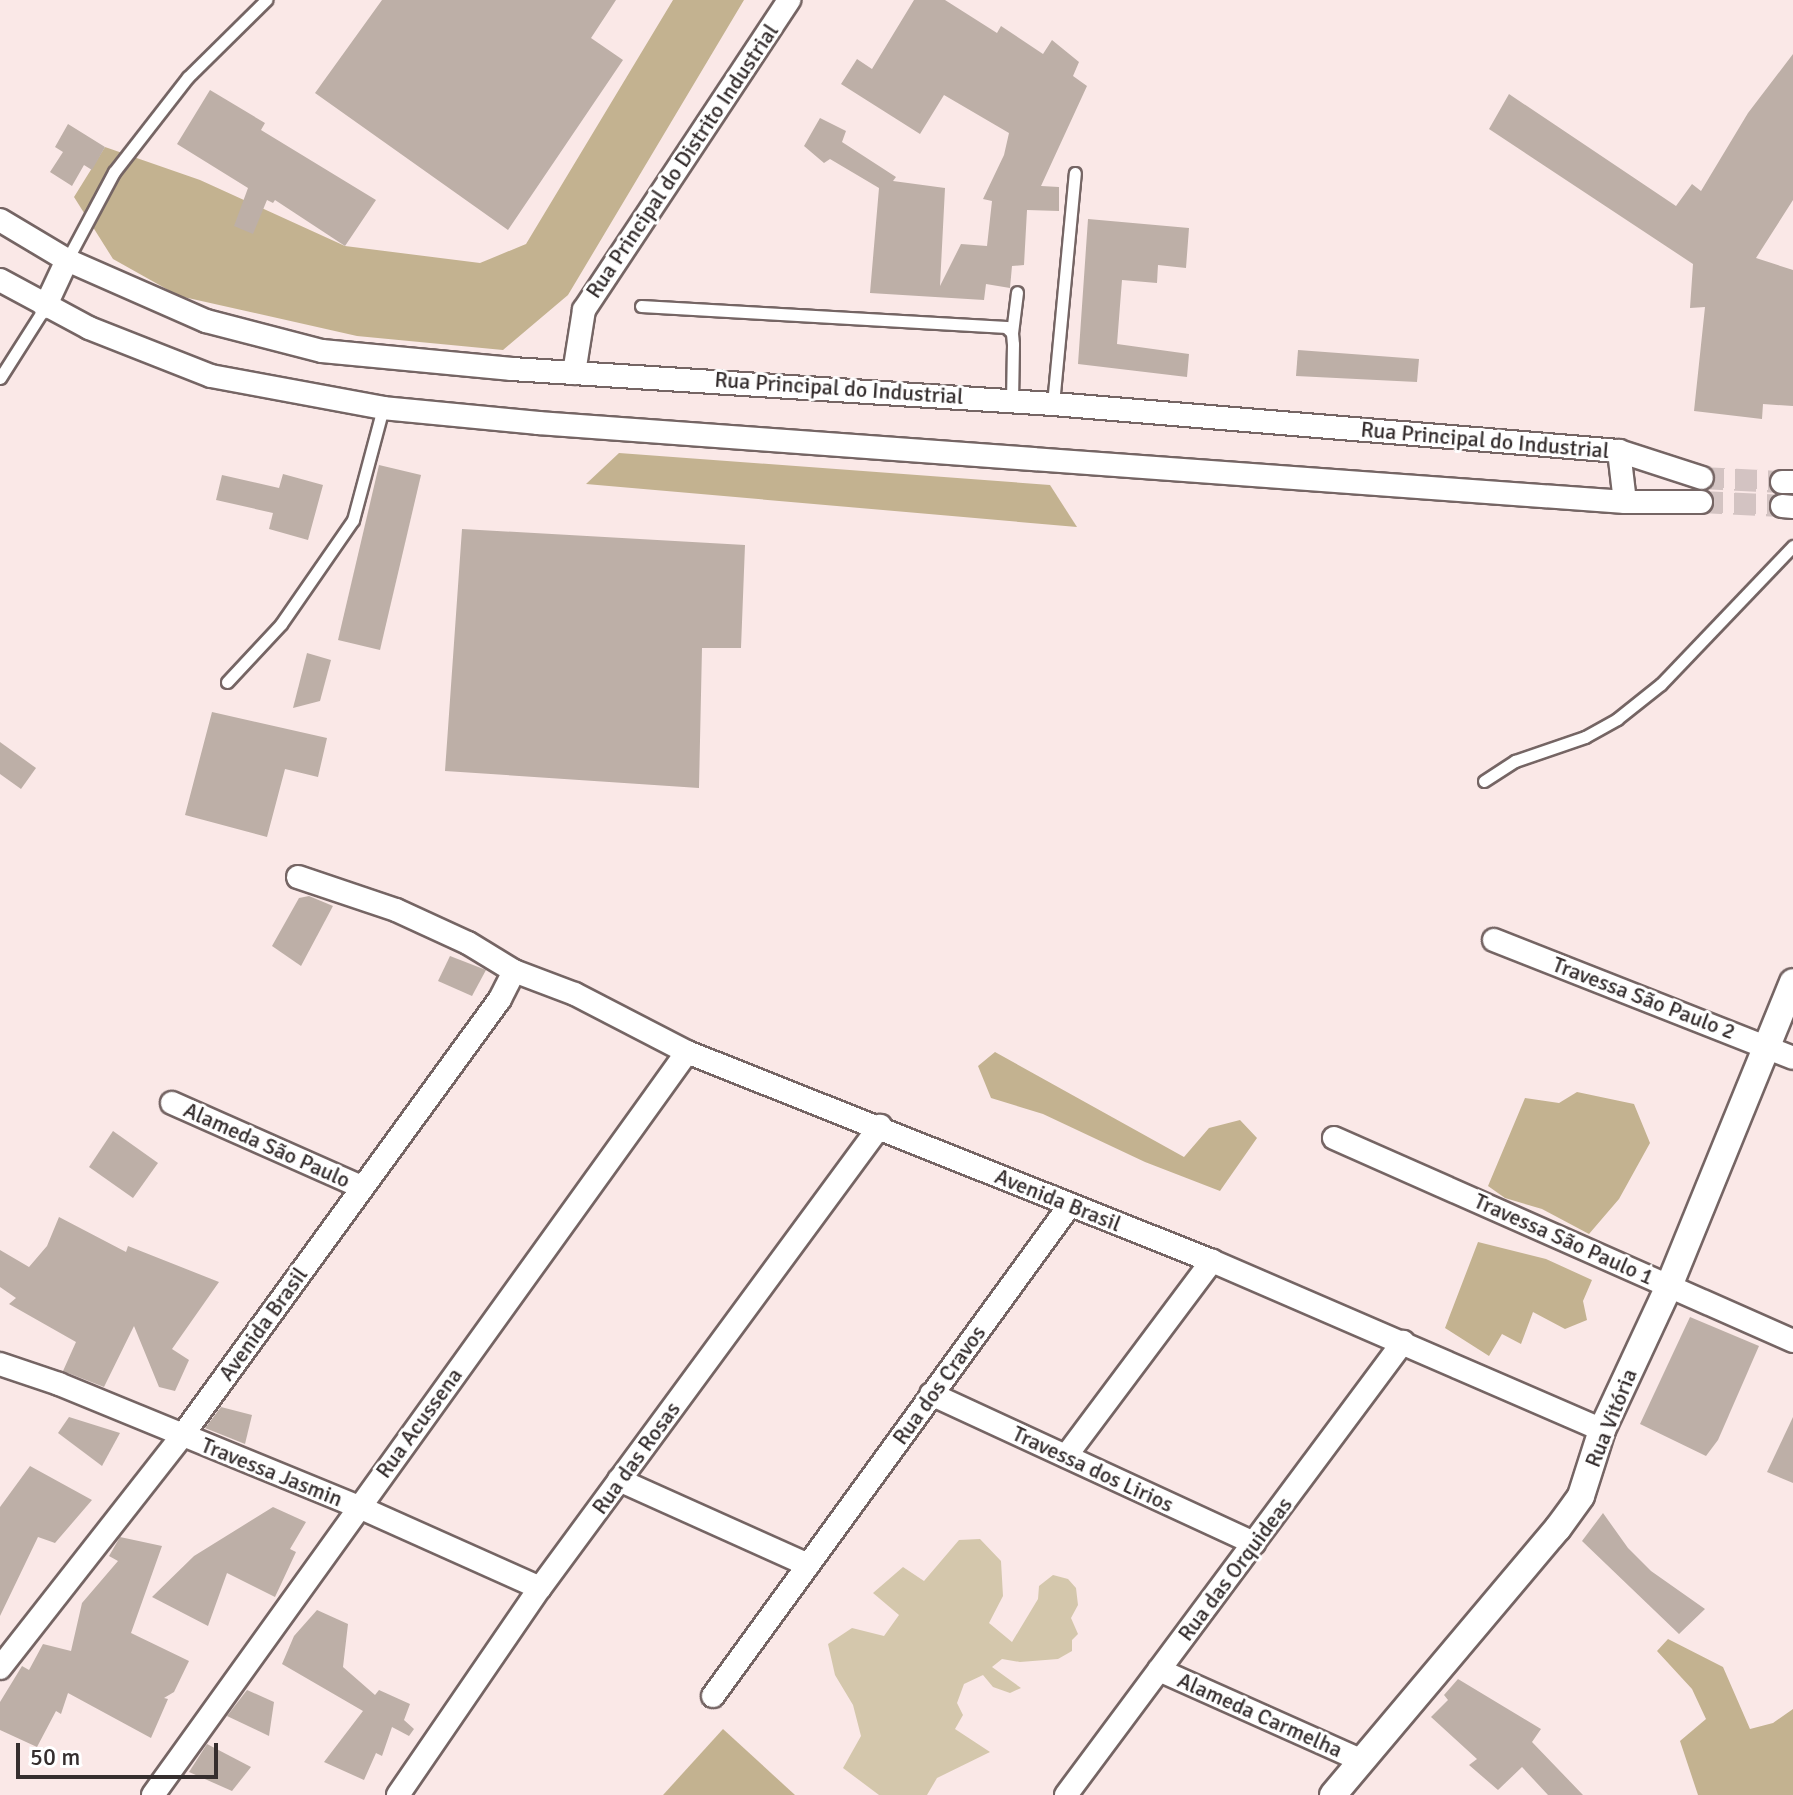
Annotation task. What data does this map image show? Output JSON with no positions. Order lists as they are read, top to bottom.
{
  "streets": {
    "street": [
      "Rua Principal do Distrito Industrial",
      "Rua Principal do Industrial",
      "Travessa São Paulo 2",
      "Alameda São Paulo",
      "Avenida Brasil",
      "Travessa São Paulo 1",
      "Rua dos Cravos",
      "Rua Vitória",
      "Rua Acussena",
      "Rua das Rosas",
      "Travessa dos Lirios",
      "Travessa Jasmin",
      "Rua das Orquideas",
      "Alameda Carmelha"
    ]
  },
  "crossings": [
    ["Rua Principal do Distrito Industrial", "Rua Principal do Industrial"],
    ["Travessa São Paulo 2", "Rua Vitória"],
    ["Alameda São Paulo", "Avenida Brasil"],
    ["Avenida Brasil", "Rua dos Cravos"],
    ["Avenida Brasil", "Rua Vitória"],
    ["Avenida Brasil", "Rua Acussena"],
    ["Avenida Brasil", "Rua das Rosas"],
    ["Avenida Brasil", "Travessa Jasmin"],
    ["Avenida Brasil", "Rua das Orquideas"],
    ["Travessa São Paulo 1", "Rua Vitória"],
    ["Rua dos Cravos", "Travessa dos Lirios"],
    ["Rua Vitória", "Alameda Carmelha"],
    ["Rua Acussena", "Travessa Jasmin"],
    ["Rua das Rosas", "Travessa Jasmin"],
    ["Travessa dos Lirios", "Rua das Orquideas"],
    ["Rua das Orquideas", "Alameda Carmelha"]
  ],
  "scale_bar": "50 m"
}
